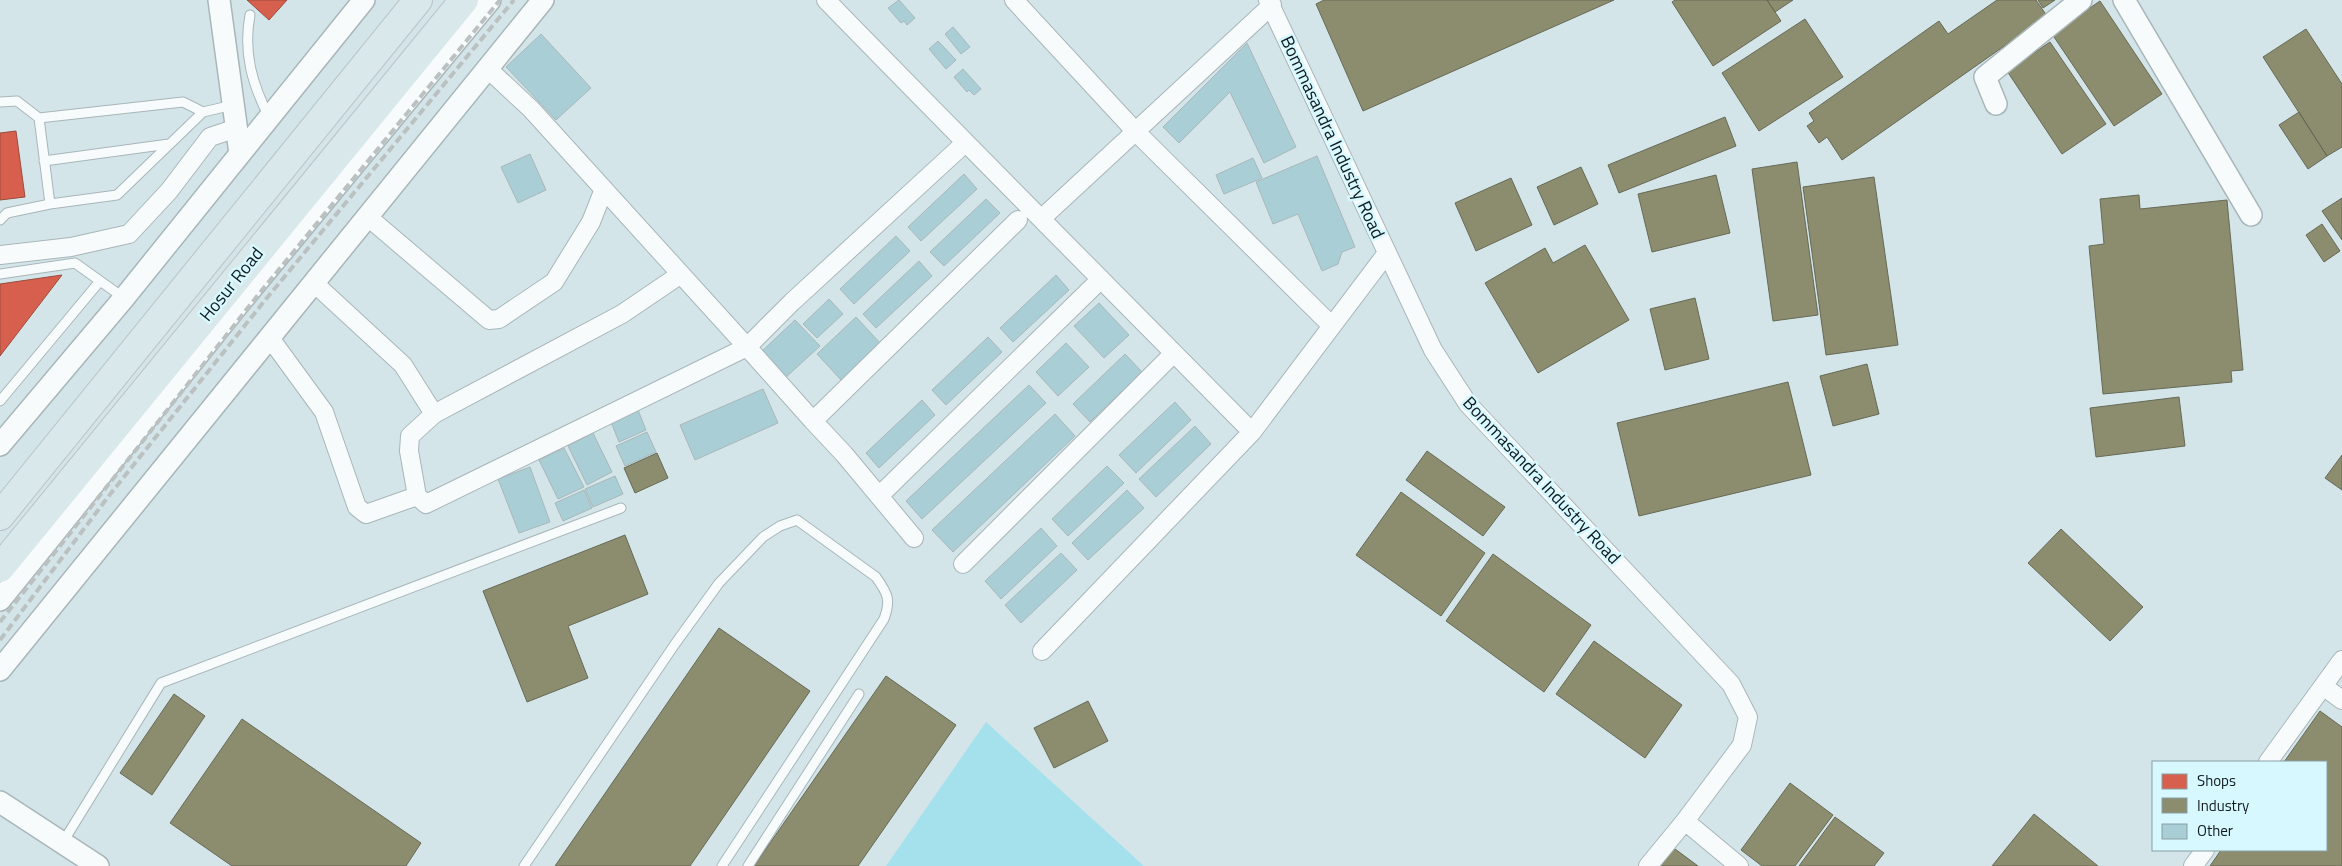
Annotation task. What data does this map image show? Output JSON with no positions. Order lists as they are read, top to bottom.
{
  "streets": {
    "highway": ["Hosur Road"],
    "street": ["Bommasandra Industry Road"]
  },
  "legend": ["Shops", "Industry", "Other"]
}
